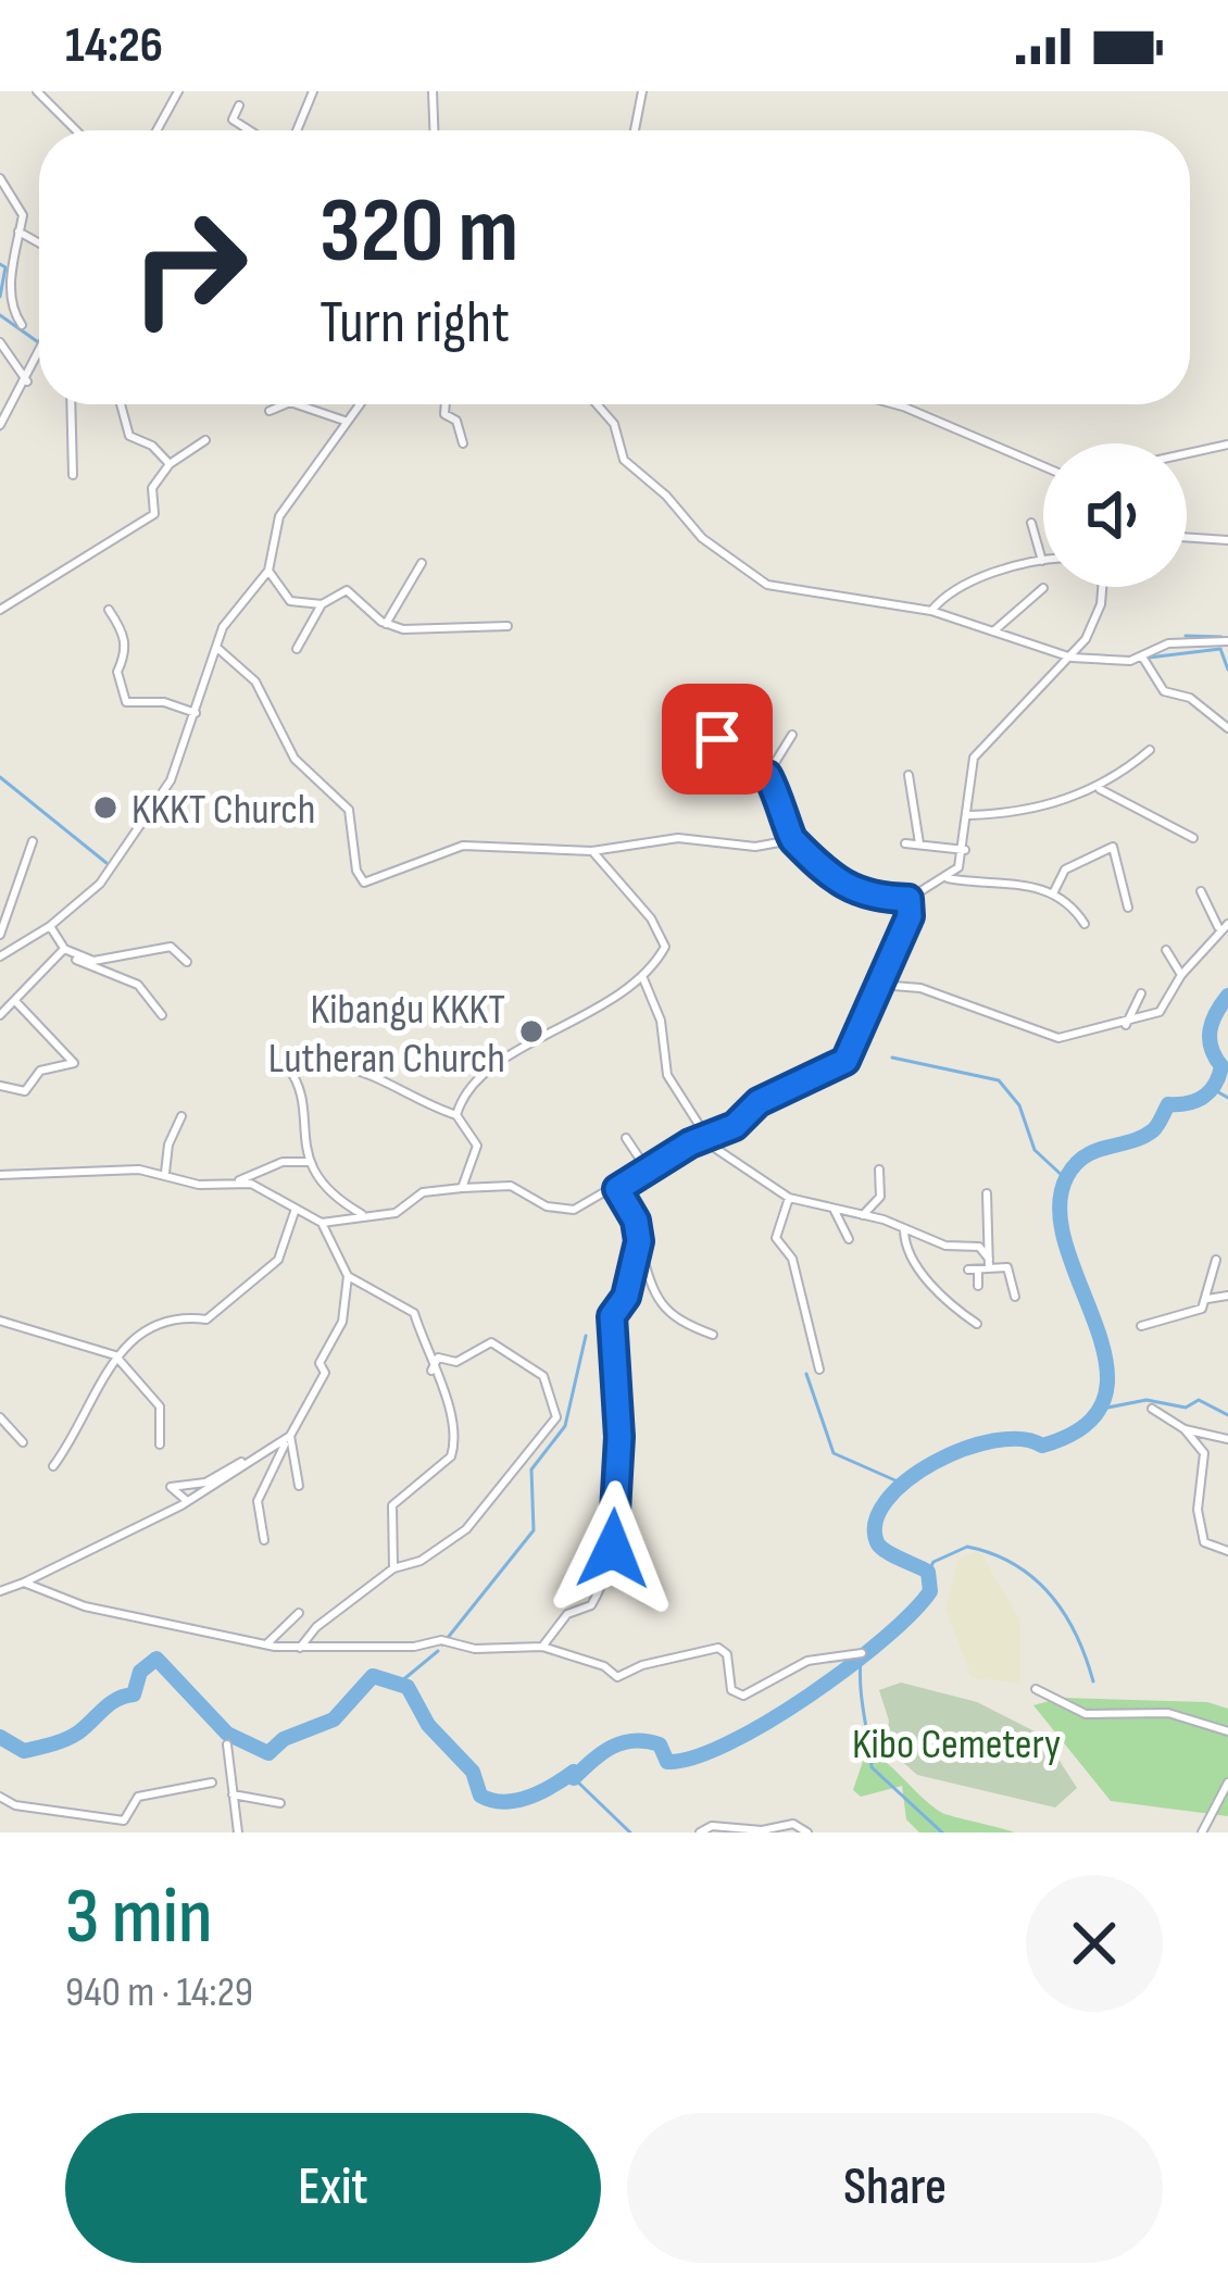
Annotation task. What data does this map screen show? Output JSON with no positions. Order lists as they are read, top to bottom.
{
  "parks": ["Kibo Cemetery"],
  "places": ["KKKT Church", "Kibangu KKKT Lutheran Church"],
  "page": {
    "status": "14:26",
    "turn": ["320 m", "Turn right"],
    "heading": ["3 min", "940 m · 14:29"],
    "buttons": ["Exit", "Share"]
  }
}
